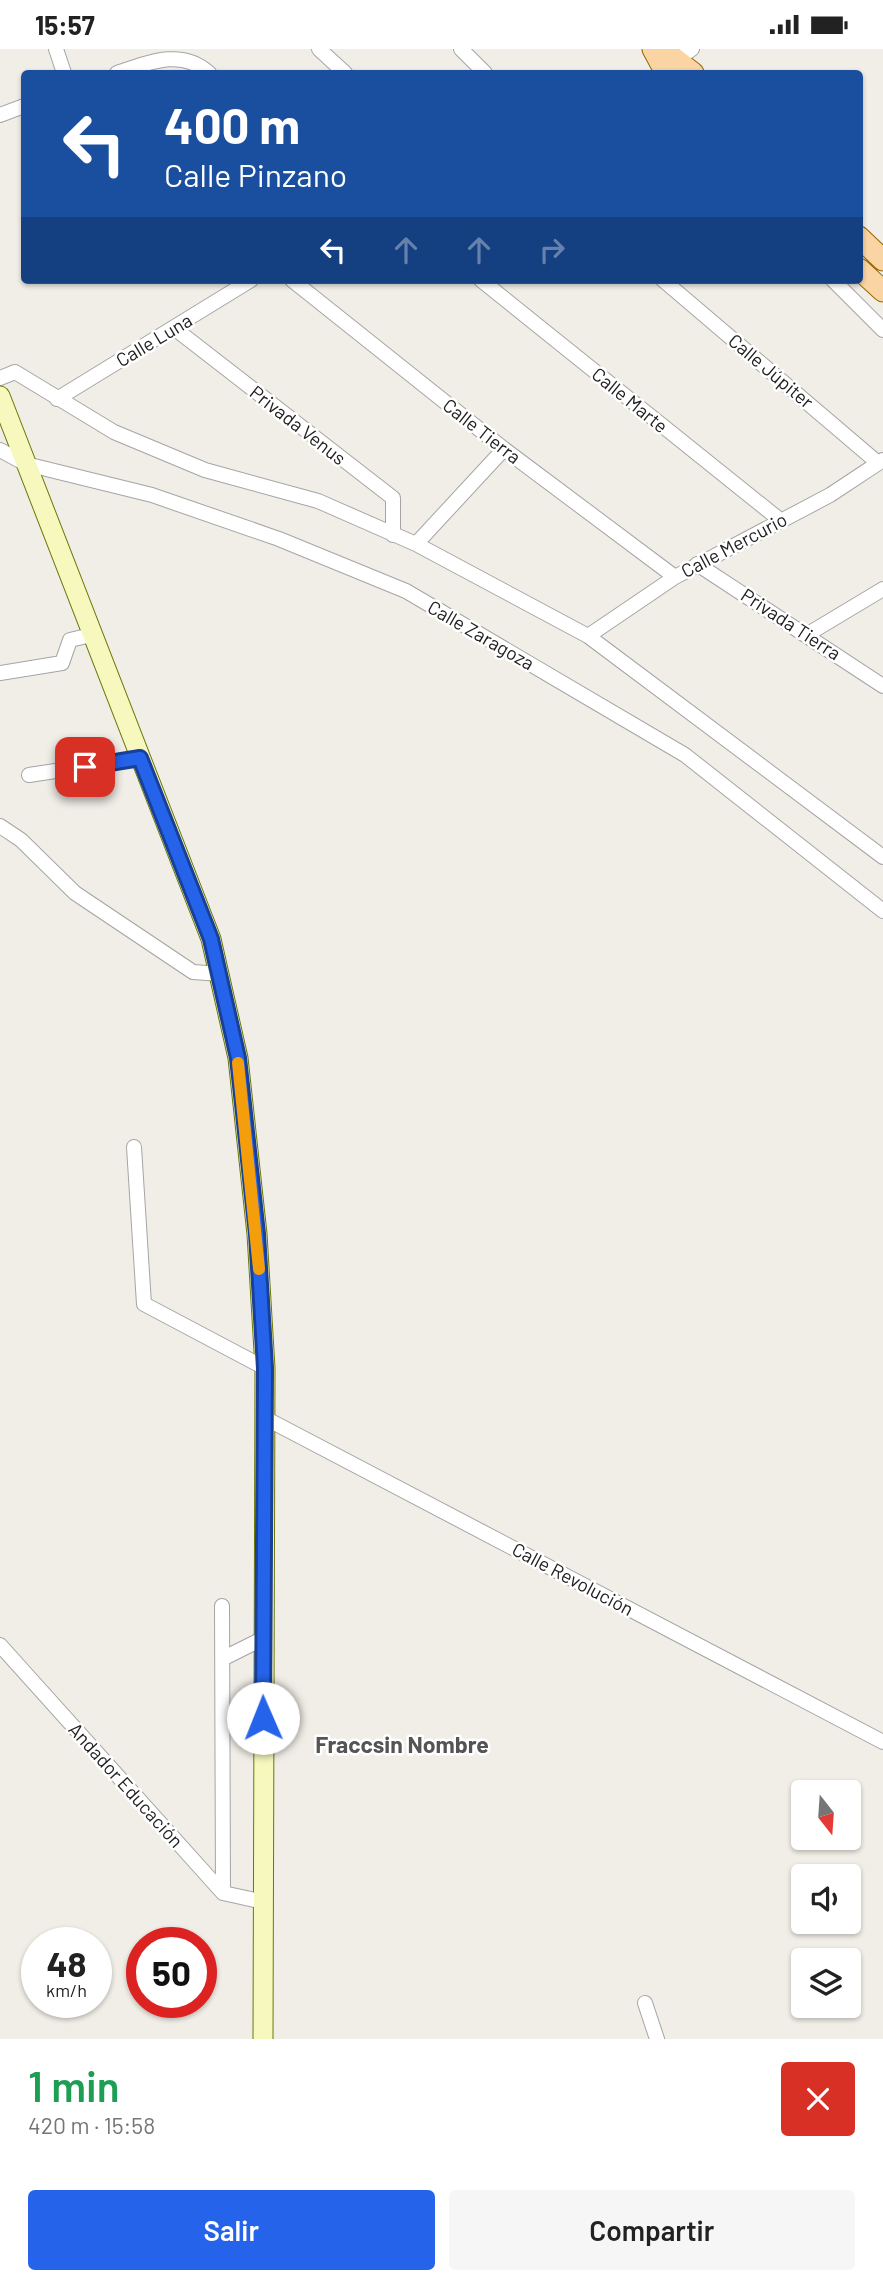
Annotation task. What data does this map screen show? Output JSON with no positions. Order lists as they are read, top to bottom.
{
  "streets": {
    "street": [
      "Calle Luna",
      "Calle Júpiter",
      "Calle Marte",
      "Privada Venus",
      "Calle Tierra",
      "Calle Mercurio",
      "Privada Tierra",
      "Calle Zaragoza",
      "Calle Revolución",
      "Andador Educación"
    ]
  },
  "crossings": [
    ["Calle Luna", "Privada Venus"],
    ["Calle Júpiter", "Calle Mercurio"],
    ["Calle Marte", "Calle Mercurio"],
    ["Calle Tierra", "Calle Mercurio"],
    ["Calle Mercurio", "Privada Tierra"]
  ],
  "districts": ["Fraccsin Nombre"],
  "north": "bottom",
  "page": {
    "status": "15:57",
    "turn": ["400 m", "Calle Pinzano"],
    "speed": "48 km/h",
    "limit": "50",
    "heading": ["1 min", "420 m · 15:58"],
    "buttons": ["Salir", "Compartir"]
  }
}
